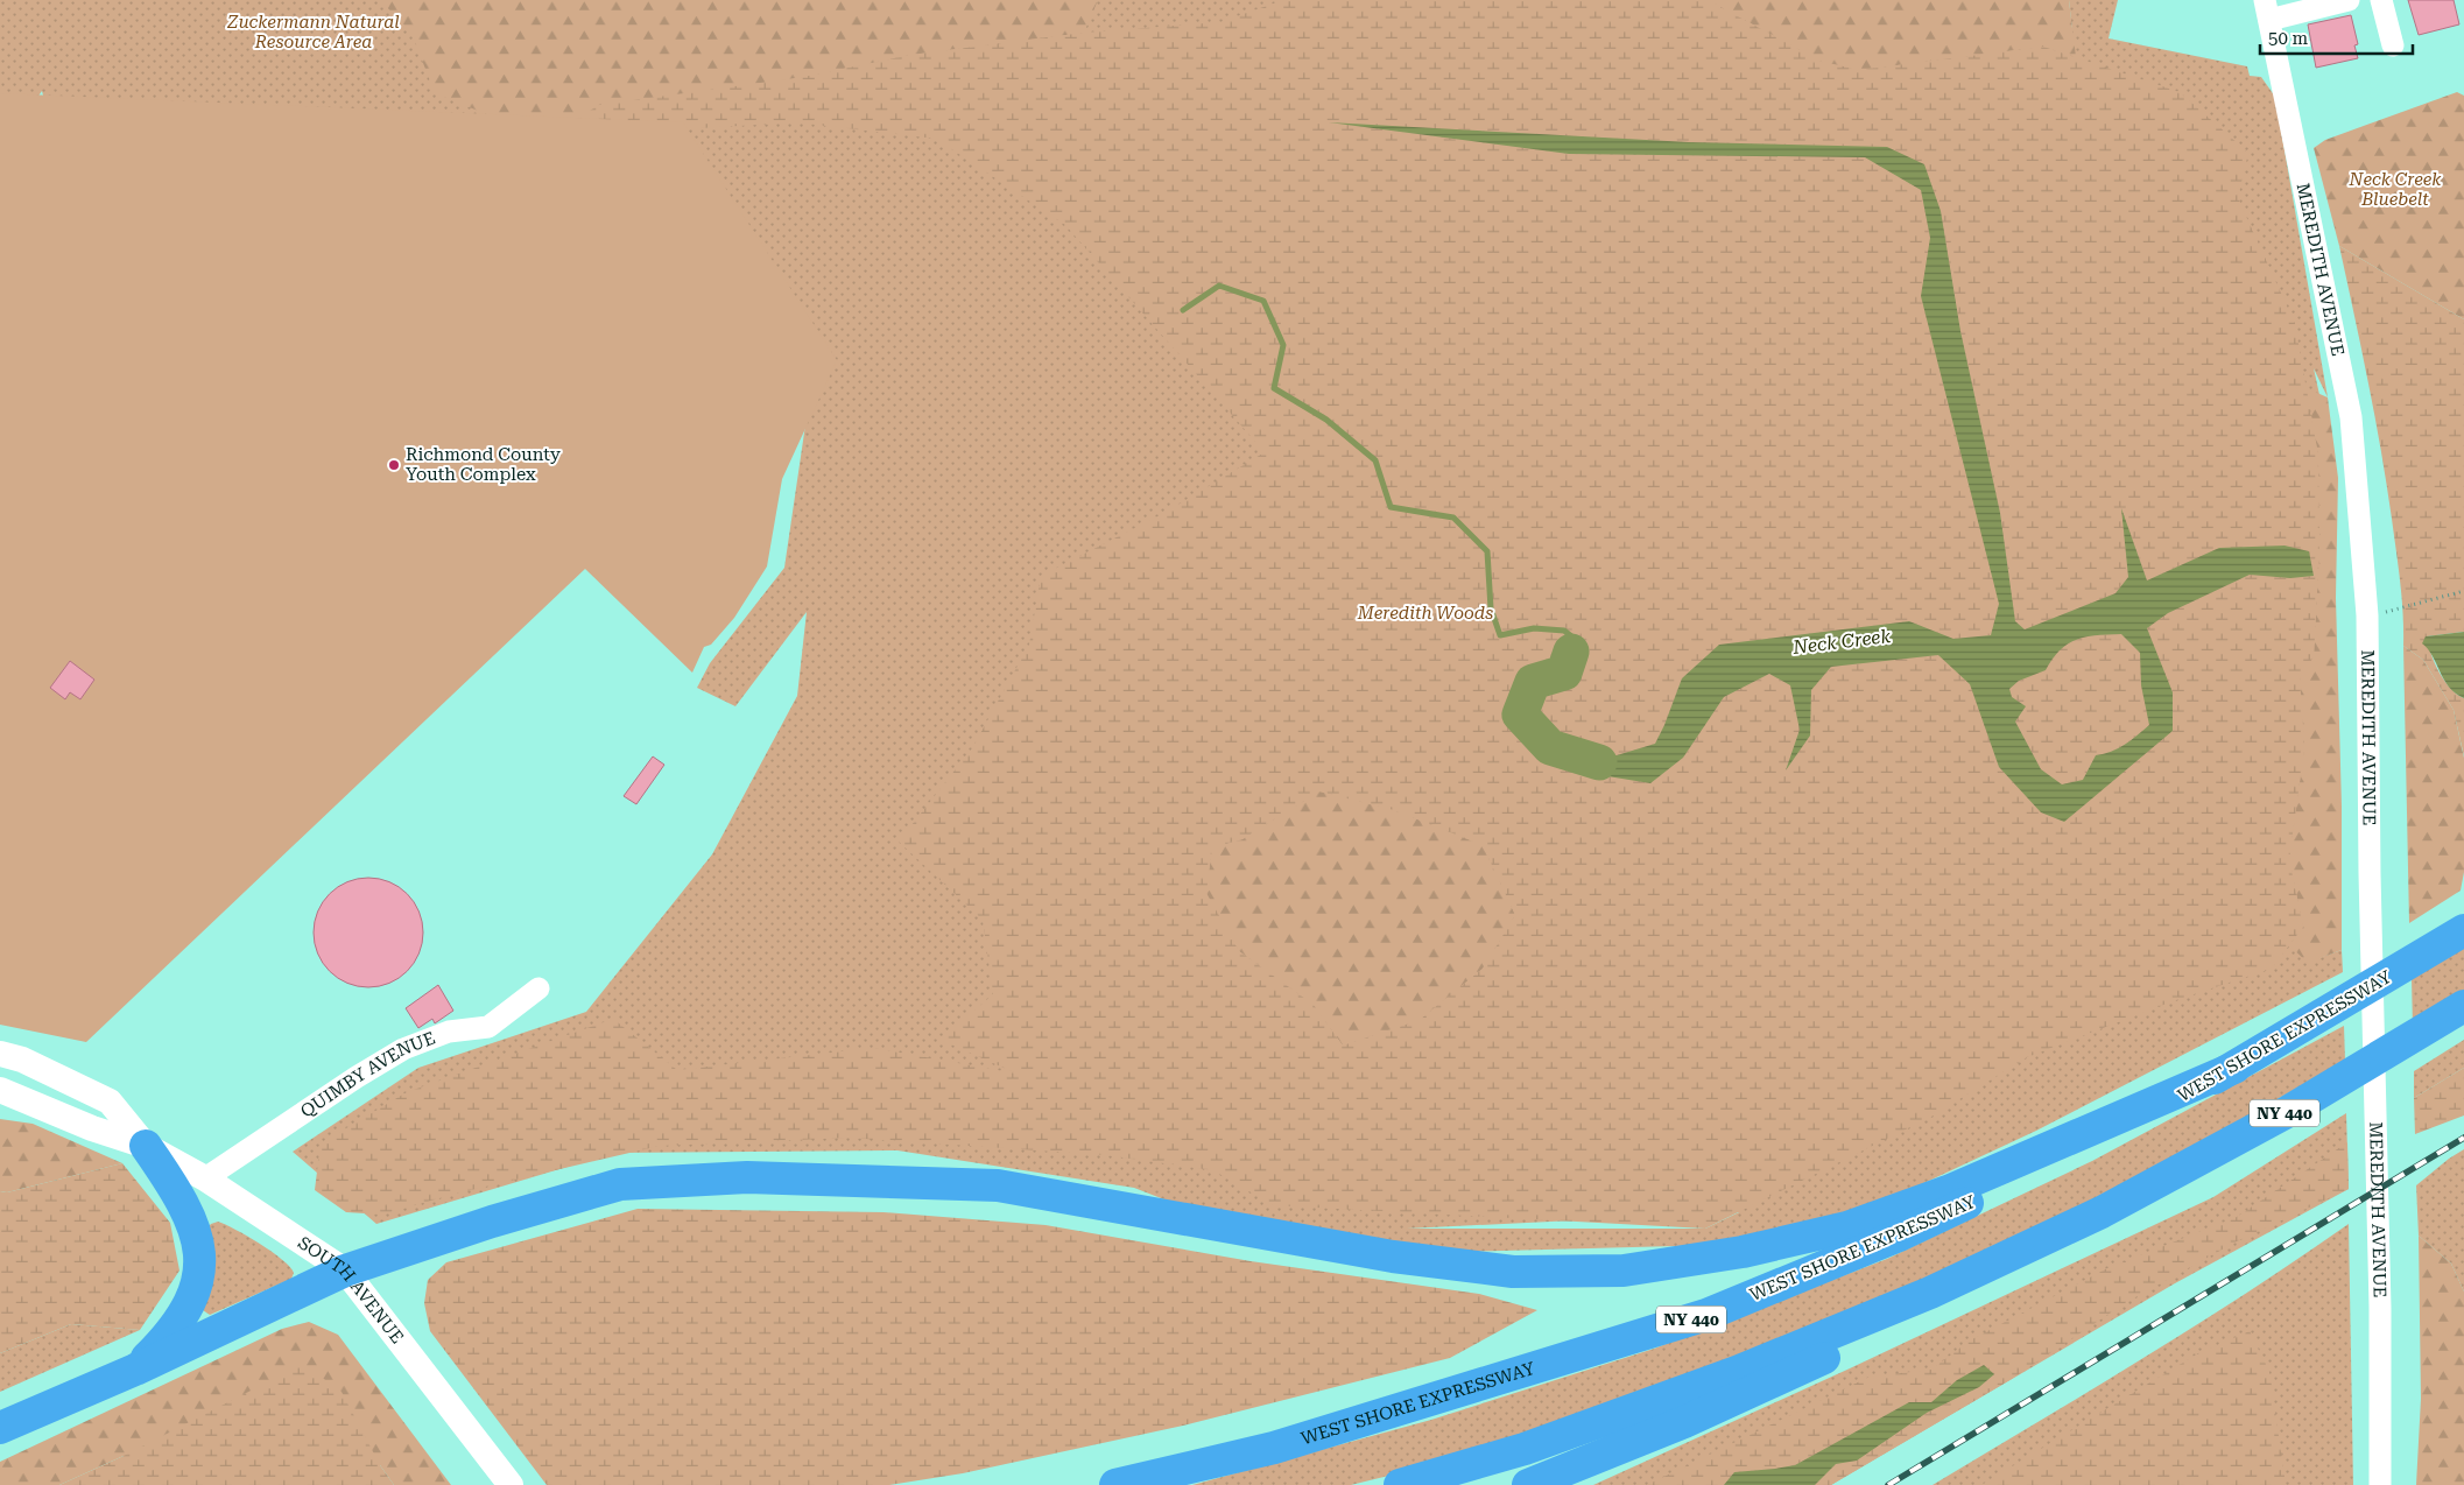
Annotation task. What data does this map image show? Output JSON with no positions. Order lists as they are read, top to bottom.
{
  "streets": {
    "highway": ["WEST SHORE EXPRESSWAY", "NY 440"],
    "street": ["MEREDITH AVENUE", "QUIMBY AVENUE", "SOUTH AVENUE"]
  },
  "crossings": [
    ["QUIMBY AVENUE", "SOUTH AVENUE"]
  ],
  "water": ["Neck Creek"],
  "parks": ["Zuckermann Natural Resource Area", "Neck Creek Bluebelt", "Meredith Woods"],
  "places": ["Richmond County Youth Complex"],
  "scale_bar": "50 m"
}
